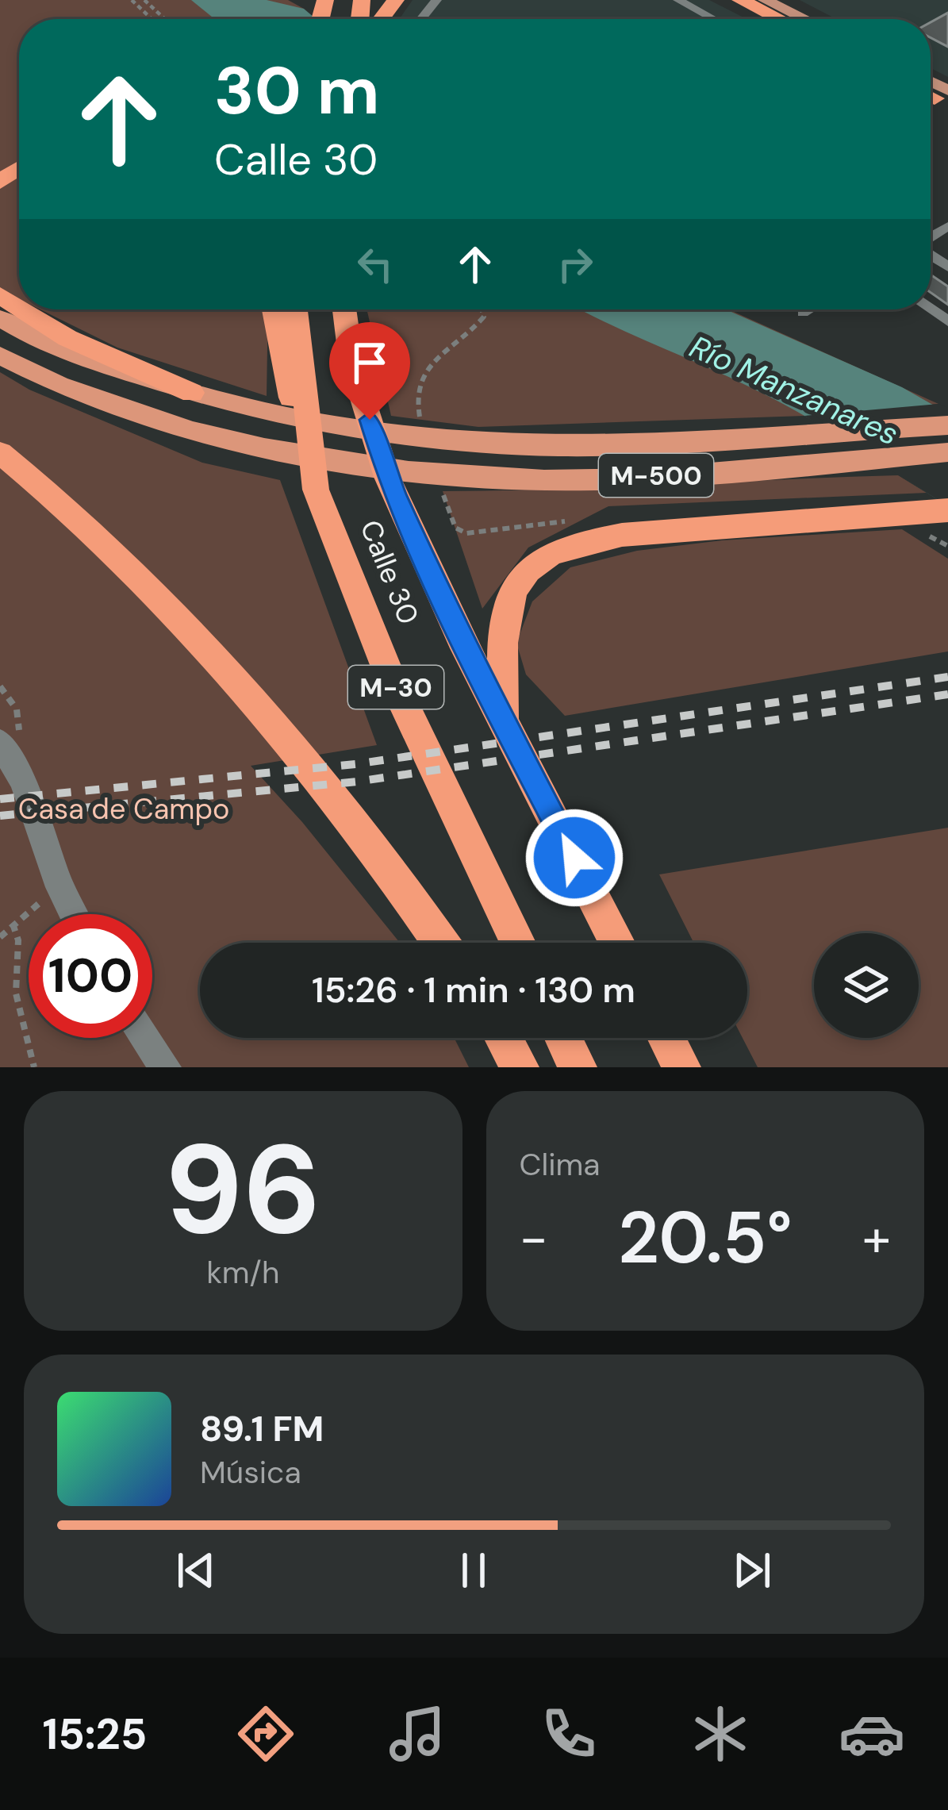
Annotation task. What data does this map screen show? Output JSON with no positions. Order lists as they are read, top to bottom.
{
  "streets": {
    "highway": ["M-500", "Calle 30", "M-30"]
  },
  "crossings": [
    ["Calle 30", "M-30"]
  ],
  "water": ["Río Manzanares"],
  "parks": ["Casa de Campo"],
  "page": {
    "turn": ["30 m", "Calle 30"],
    "limit": "100",
    "trip": "15:26 · 1 min · 130 m",
    "tile": [
      ["96", "km/h"],
      "Clima"
    ],
    "heat": ["−", "20.5°", "+"],
    "song": ["89.1 FM", "Música"],
    "tabs": "15:25"
  }
}
